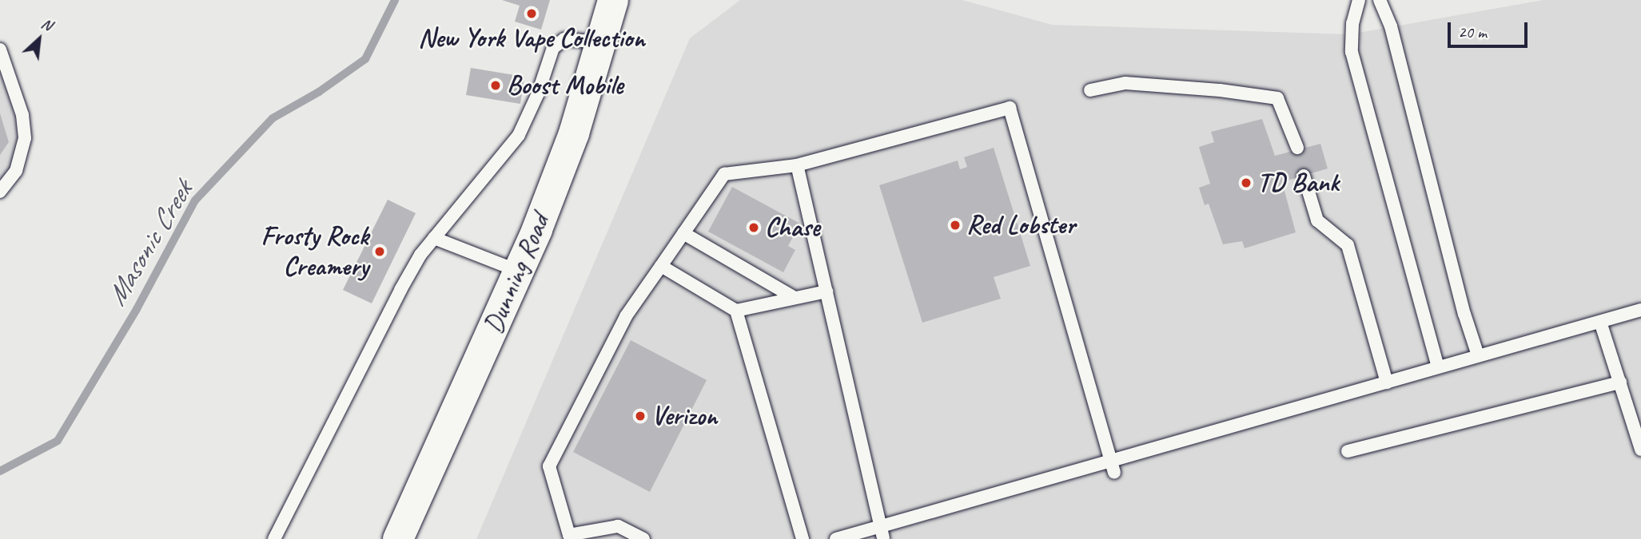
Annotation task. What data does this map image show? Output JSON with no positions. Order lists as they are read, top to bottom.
{
  "streets": {
    "street": ["Dunning Road"]
  },
  "water": ["Masonic Creek"],
  "places": [
    "New York Vape Collection",
    "Boost Mobile",
    "TD Bank",
    "Red Lobster",
    "Chase",
    "Frosty Rock Creamery",
    "Verizon"
  ],
  "scale_bar": "20 m",
  "north": "top right"
}
